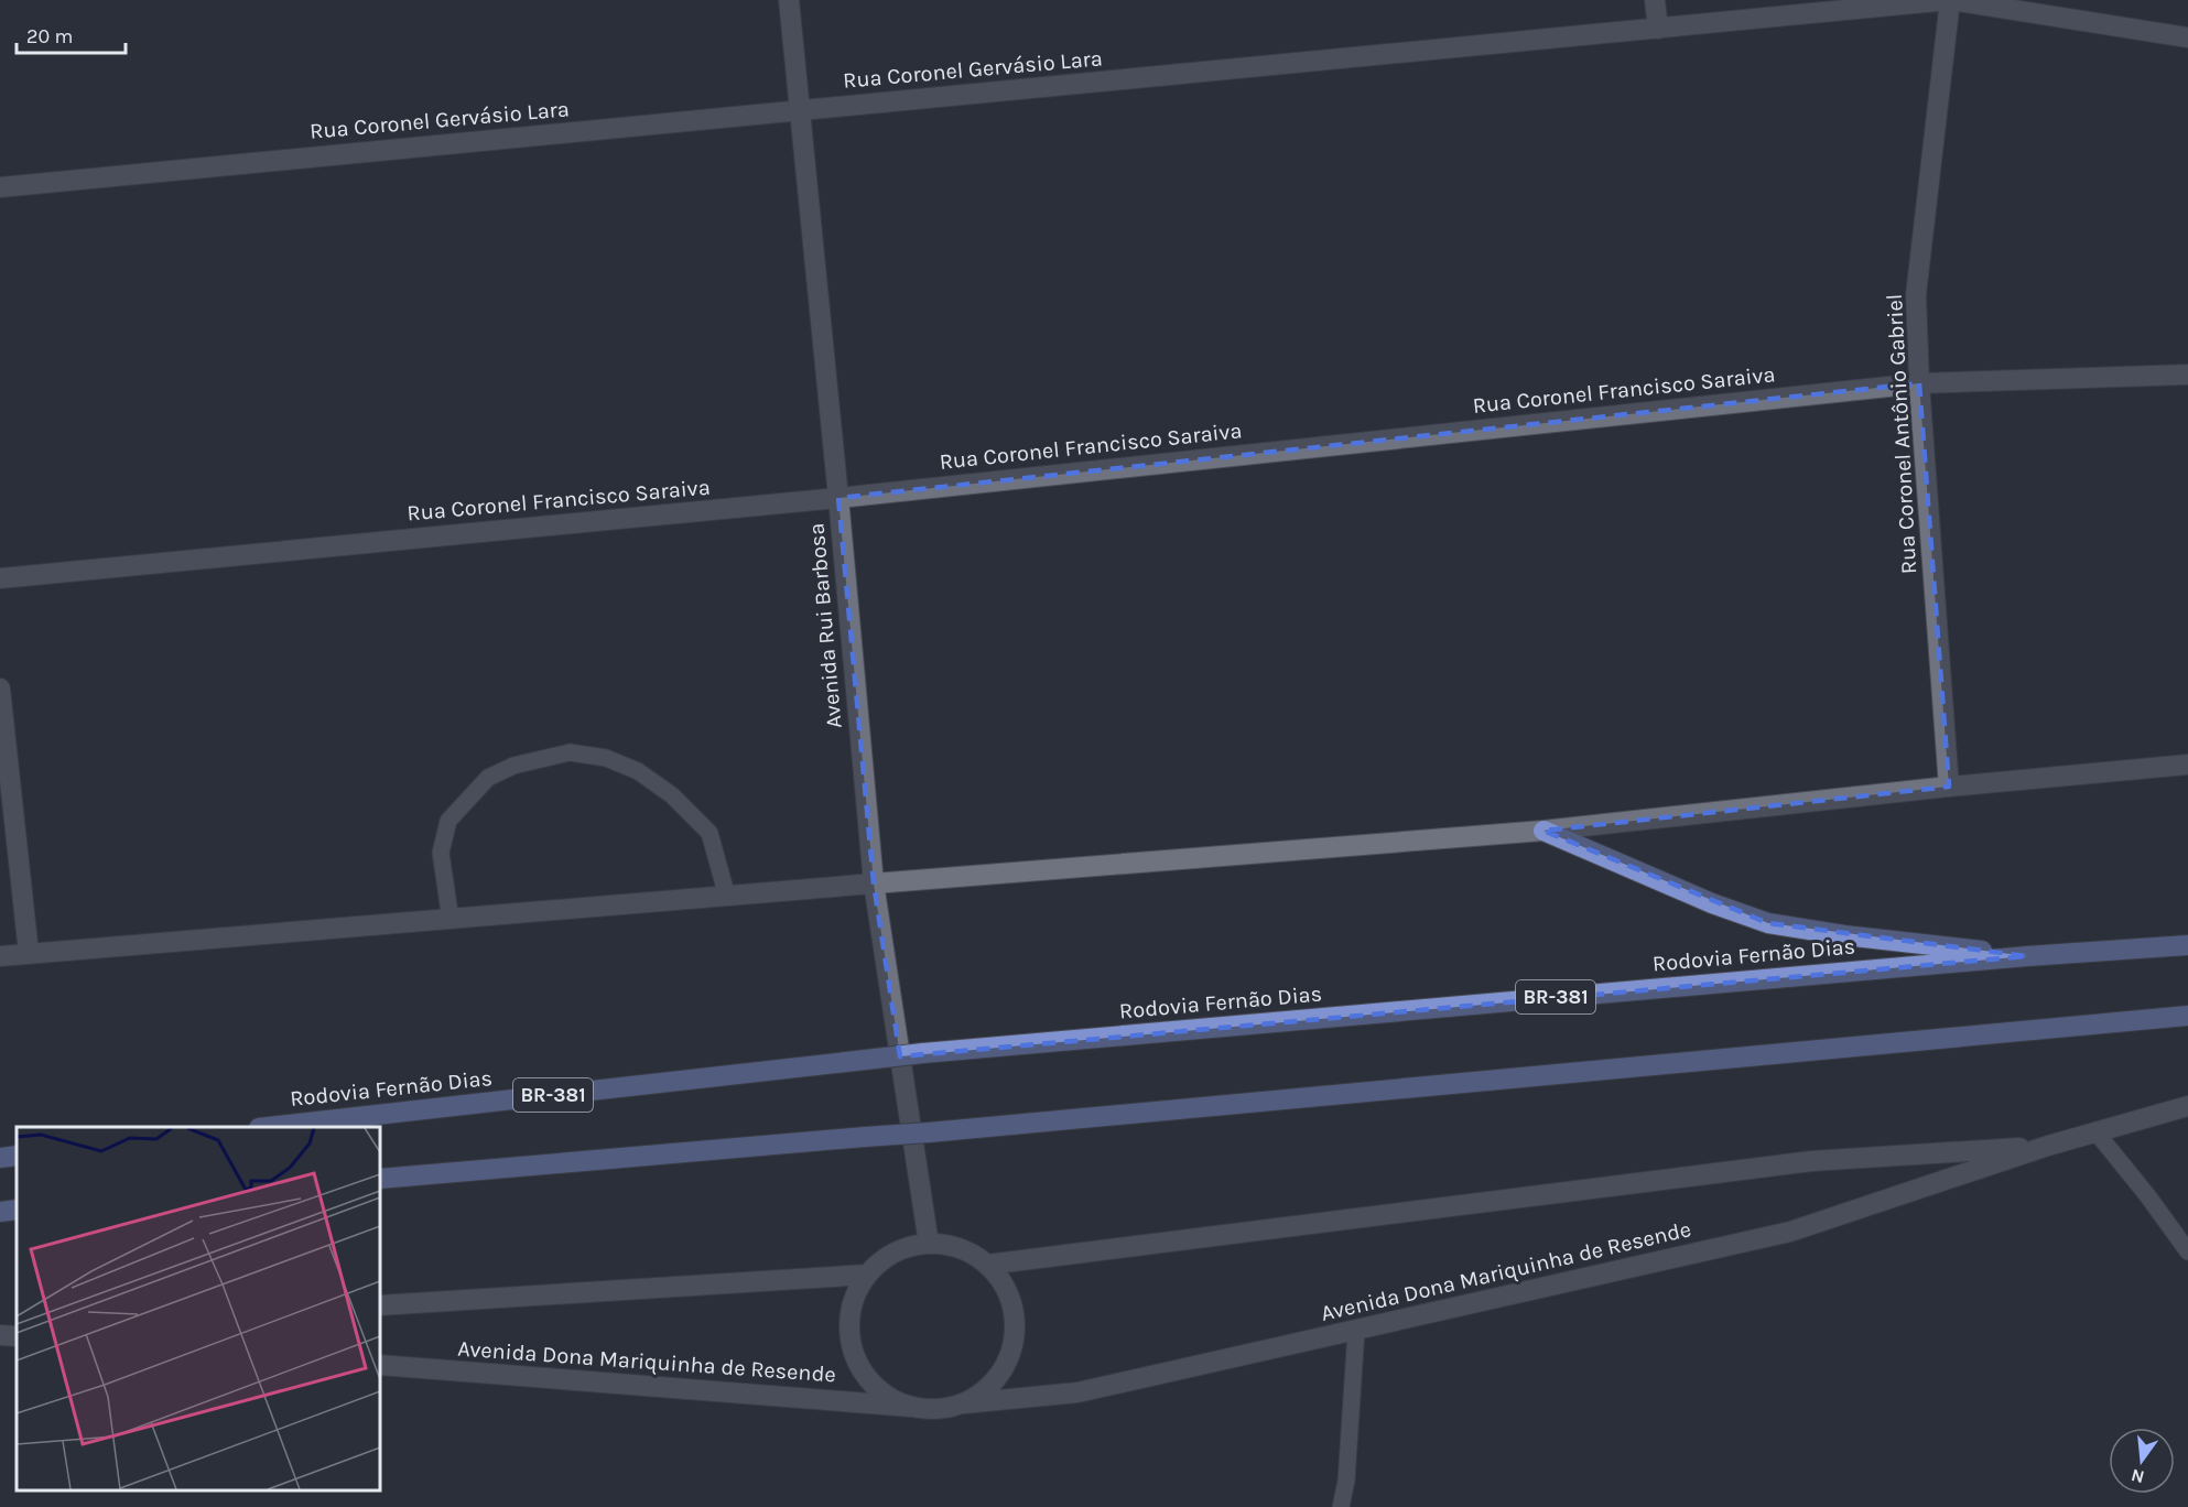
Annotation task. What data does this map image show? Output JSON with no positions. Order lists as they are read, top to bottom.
{
  "streets": {
    "highway": ["Rodovia Fernão Dias", "BR-381"],
    "main road": [
      "Rua Coronel Gervásio Lara",
      "Rua Coronel Francisco Saraiva",
      "Rua Coronel Antônio Gabriel",
      "Avenida Rui Barbosa",
      "Avenida Dona Mariquinha de Resende"
    ]
  },
  "crossings": [
    ["Rua Coronel Gervásio Lara", "Rua Coronel Antônio Gabriel"],
    ["Rua Coronel Gervásio Lara", "Avenida Rui Barbosa"],
    ["Rua Coronel Francisco Saraiva", "Rua Coronel Antônio Gabriel"],
    ["Rua Coronel Francisco Saraiva", "Avenida Rui Barbosa"],
    ["Avenida Rui Barbosa", "Avenida Dona Mariquinha de Resende"]
  ],
  "scale_bar": "20 m",
  "north": "bottom"
}
